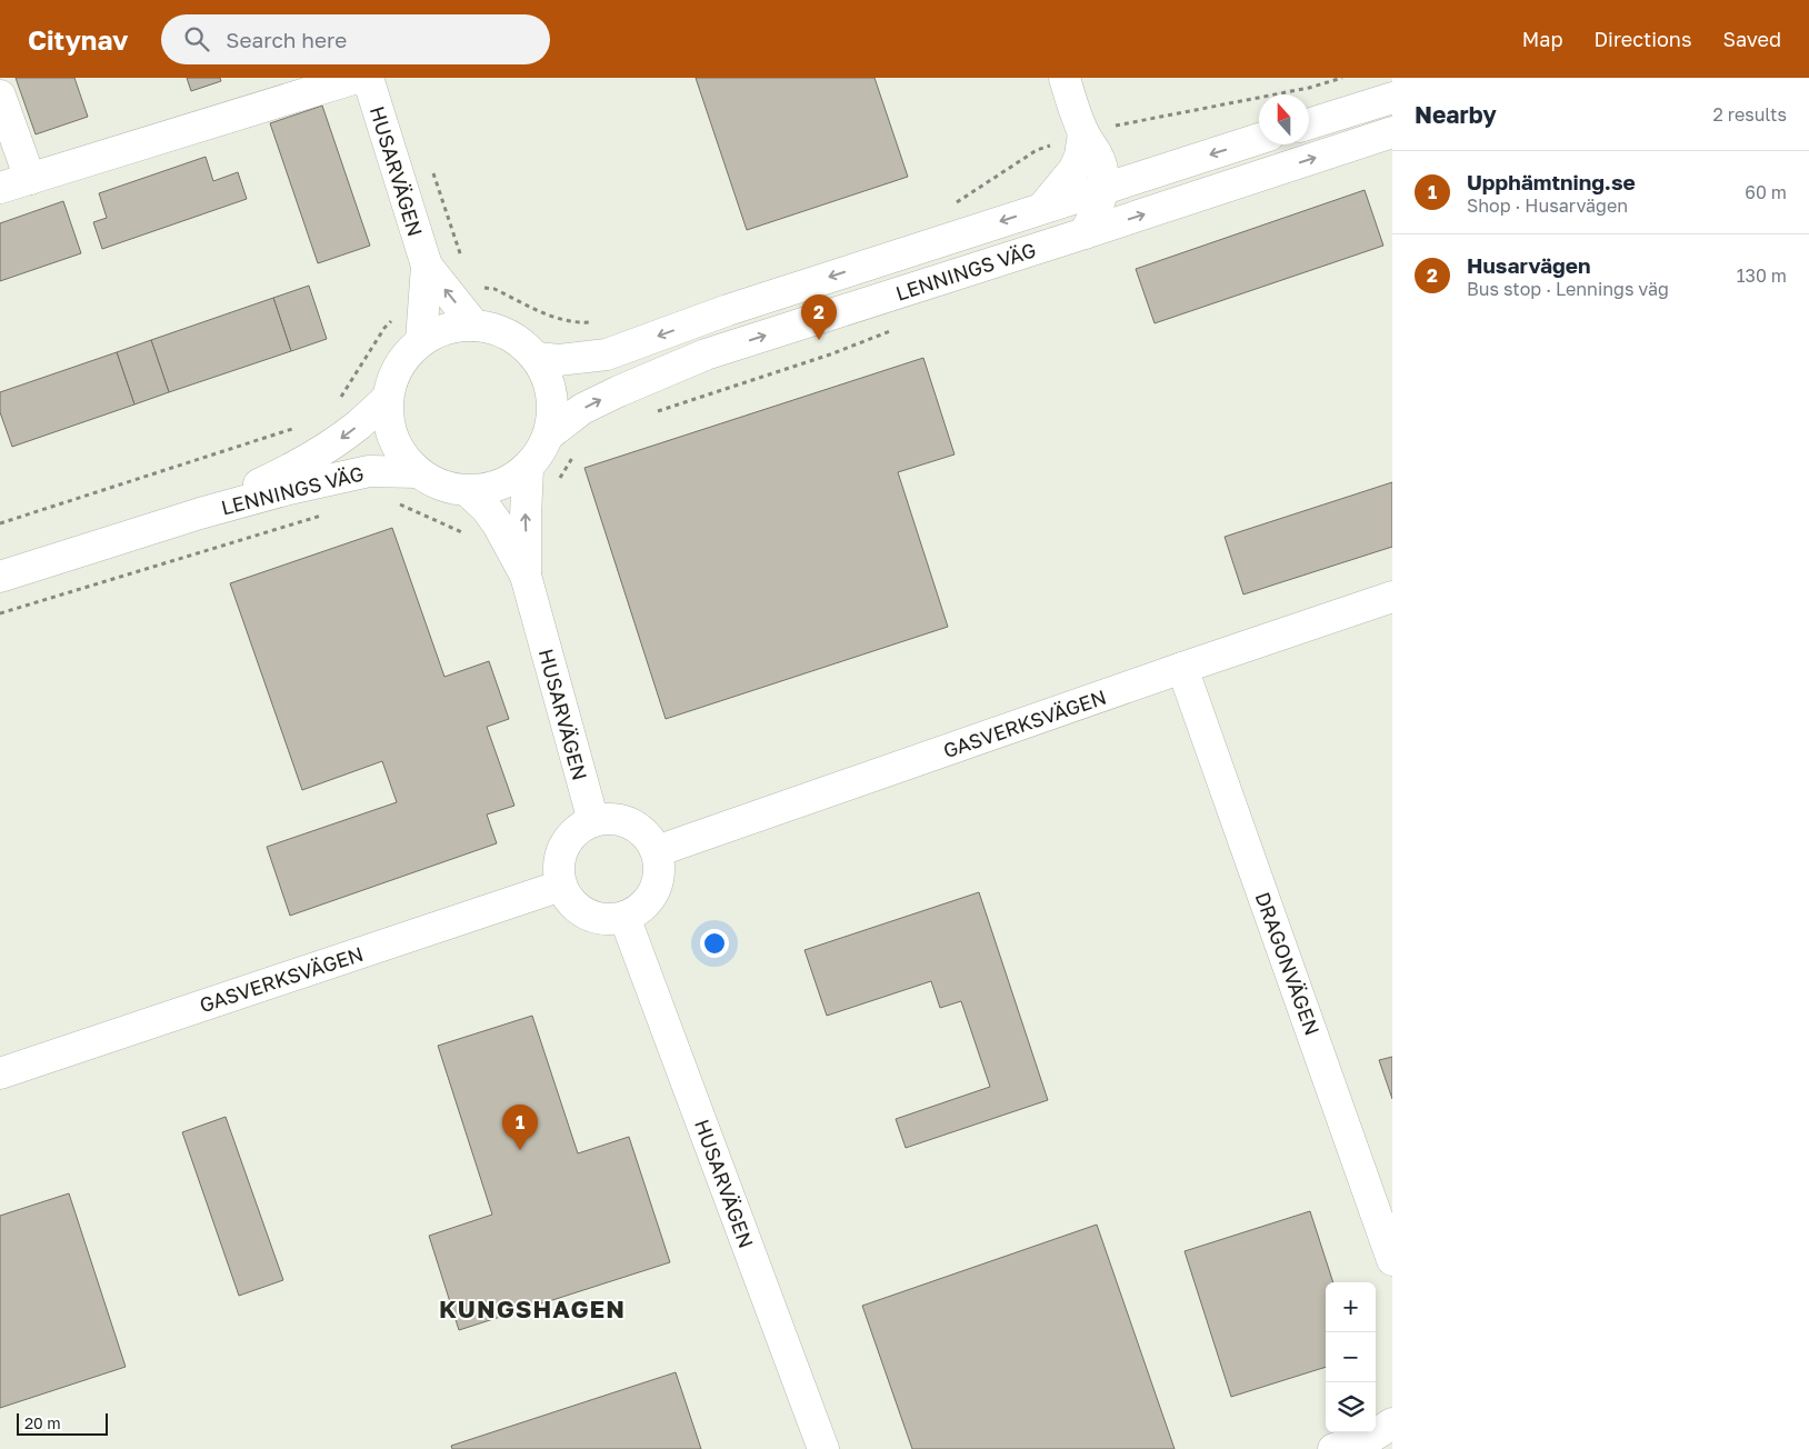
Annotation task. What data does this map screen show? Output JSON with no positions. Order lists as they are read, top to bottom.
{
  "streets": {
    "street": [
      "HUSARVÄGEN",
      "LENNINGS VÄG",
      "GASVERKSVÄGEN",
      "DRAGONVÄGEN"
    ]
  },
  "crossings": [
    ["HUSARVÄGEN", "LENNINGS VÄG"],
    ["HUSARVÄGEN", "GASVERKSVÄGEN"],
    ["GASVERKSVÄGEN", "DRAGONVÄGEN"]
  ],
  "districts": ["KUNGSHAGEN"],
  "scale_bar": "20 m",
  "north": "top",
  "page": {
    "header": "Citynav",
    "search": "Search here",
    "nav": ["Map", "Directions", "Saved"],
    "heading": ["Nearby", "2 results"],
    "list": [
      {
        "mark": "1",
        "name": "Upphämtning.se",
        "note": "Shop · Husarvägen",
        "value": "60 m"
      },
      {
        "mark": "2",
        "name": "Husarvägen",
        "note": "Bus stop · Lennings väg",
        "value": "130 m"
      }
    ],
    "pins": ["2", "1"],
    "map_buttons": ["+", "−"],
    "scale": "20 m"
  }
}
